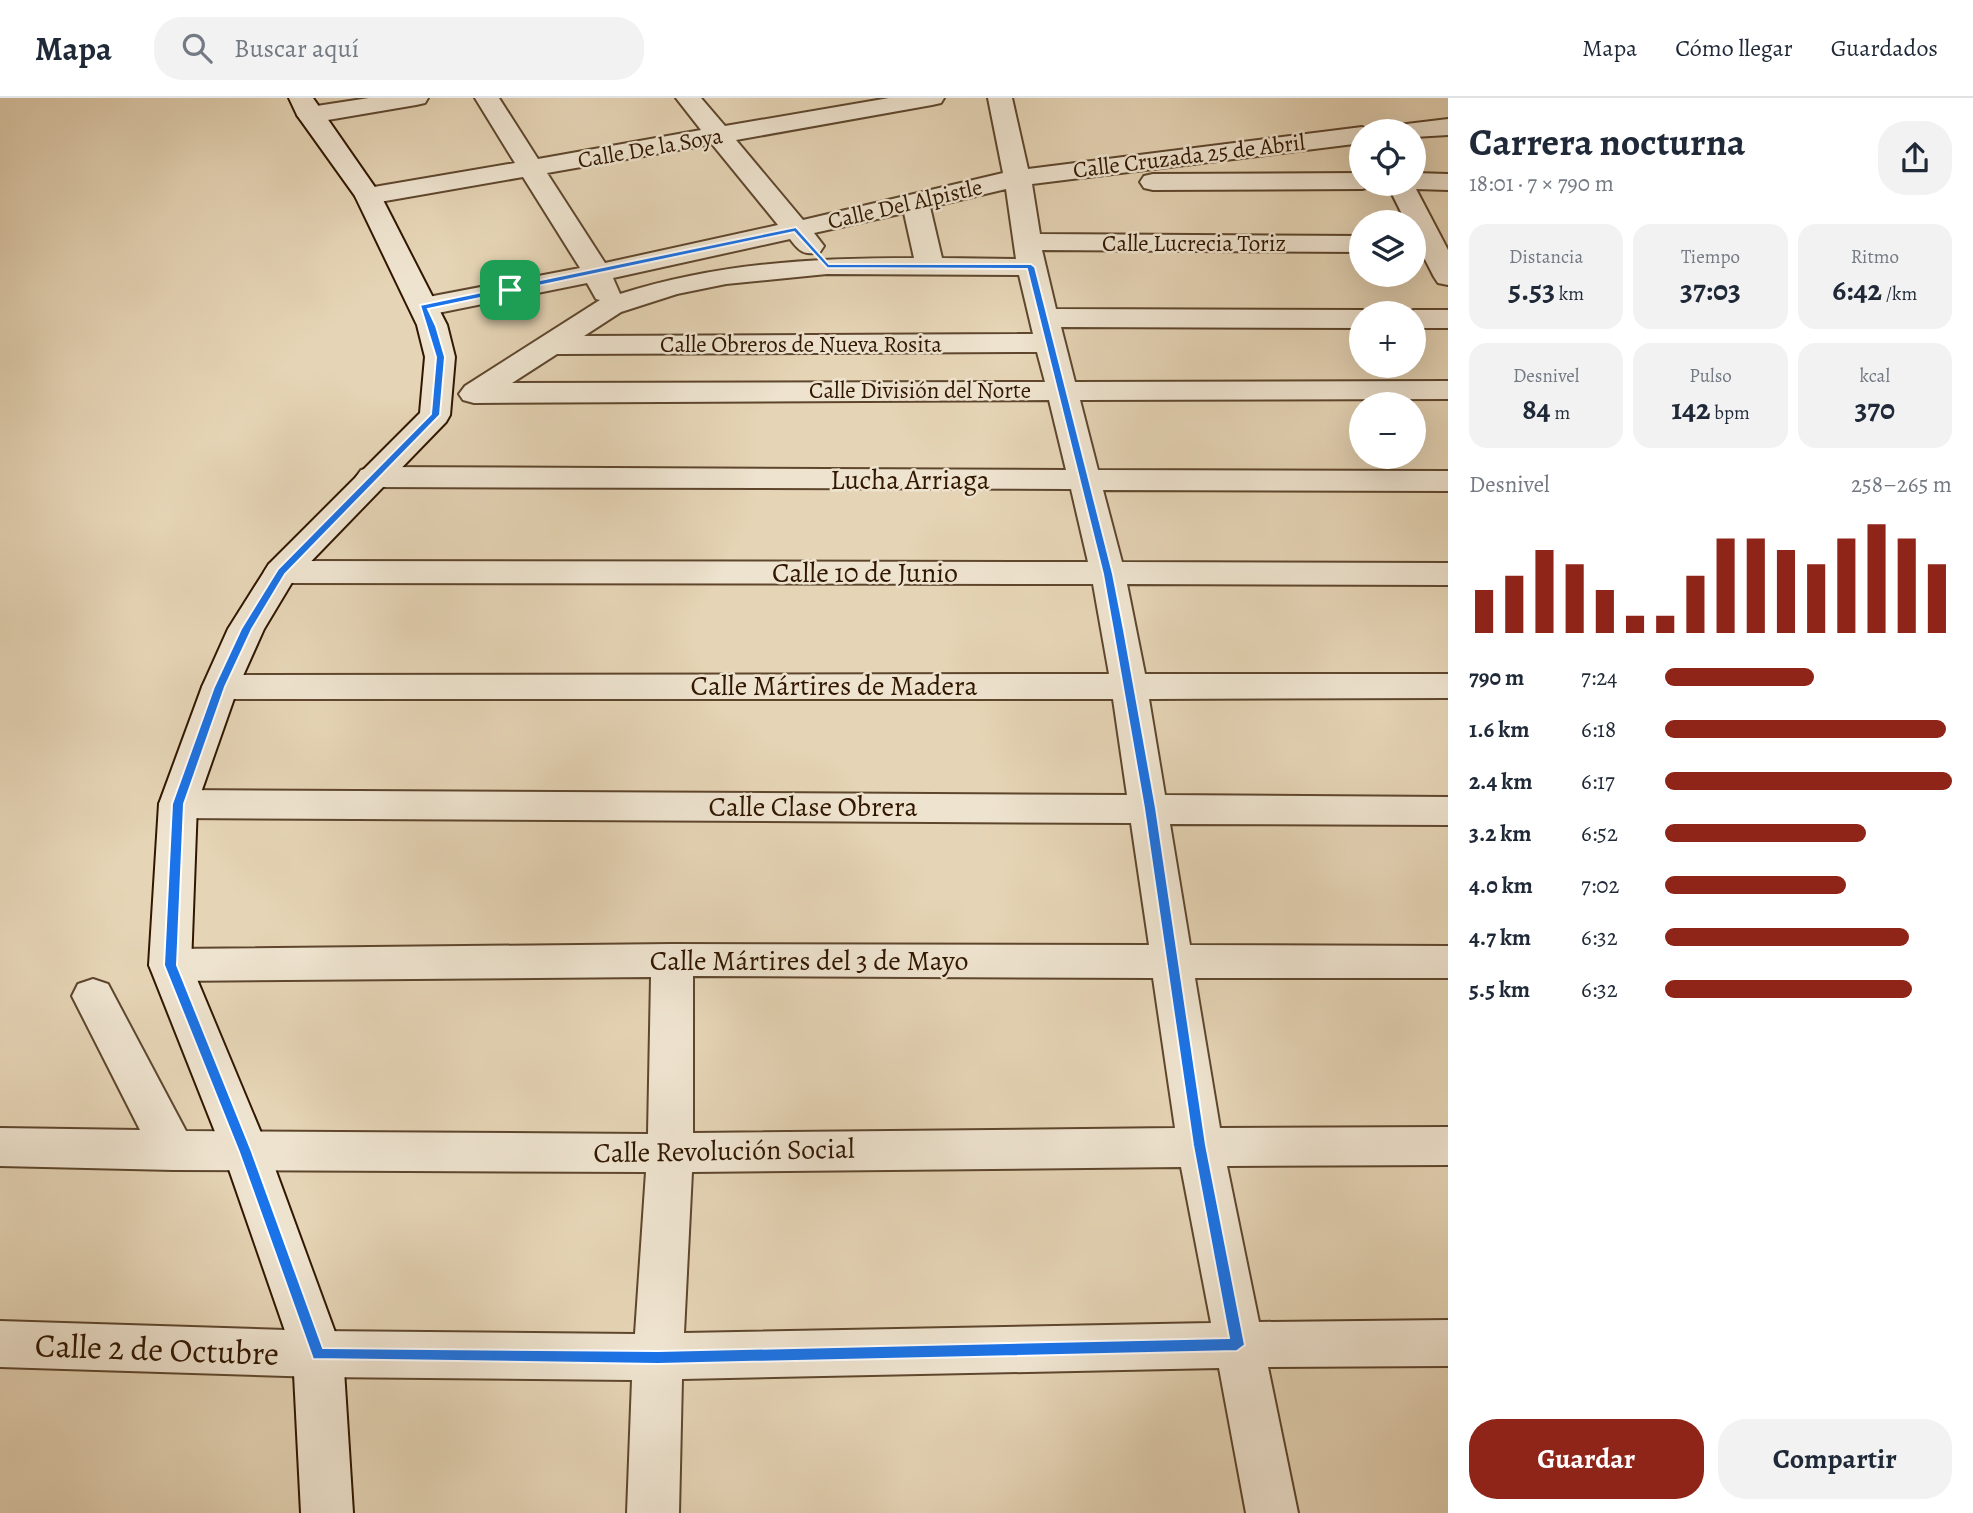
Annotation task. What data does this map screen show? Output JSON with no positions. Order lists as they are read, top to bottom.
{
  "streets": {
    "street": [
      "Calle De la Soya",
      "Calle Cruzada 25 de Abril",
      "Calle Del Alpistle",
      "Calle Lucrecia Toriz",
      "Calle Obreros de Nueva Rosita",
      "Calle División del Norte",
      "Lucha Arriaga",
      "Calle 10 de Junio",
      "Calle Mártires de Madera",
      "Calle Clase Obrera",
      "Calle Mártires del 3 de Mayo",
      "Calle Revolución Social",
      "Calle 2 de Octubre"
    ]
  },
  "crossings": [
    ["Calle Cruzada 25 de Abril", "Calle Del Alpistle"]
  ],
  "page": {
    "header": "Mapa",
    "search": "Buscar aquí",
    "nav": ["Mapa", "Cómo llegar", "Guardados"],
    "heading": ["Carrera nocturna", "18:01 · 7 × 790 m"],
    "map_buttons": ["+", "−"],
    "stats": [
      ["Distancia", "5.53 km"],
      ["Tiempo", "37:03"],
      ["Ritmo", "6:42 /km"],
      ["Desnivel", "84 m"],
      ["Pulso", "142 bpm"],
      ["kcal", "370"]
    ],
    "chart": ["Desnivel", "258–265 m"],
    "list": [
      {
        "name": "790 m",
        "note": "7:24"
      },
      {
        "name": "1.6 km",
        "note": "6:18"
      },
      {
        "name": "2.4 km",
        "note": "6:17"
      },
      {
        "name": "3.2 km",
        "note": "6:52"
      },
      {
        "name": "4.0 km",
        "note": "7:02"
      },
      {
        "name": "4.7 km",
        "note": "6:32"
      },
      {
        "name": "5.5 km",
        "note": "6:32"
      }
    ],
    "buttons": ["Guardar", "Compartir"]
  }
}
